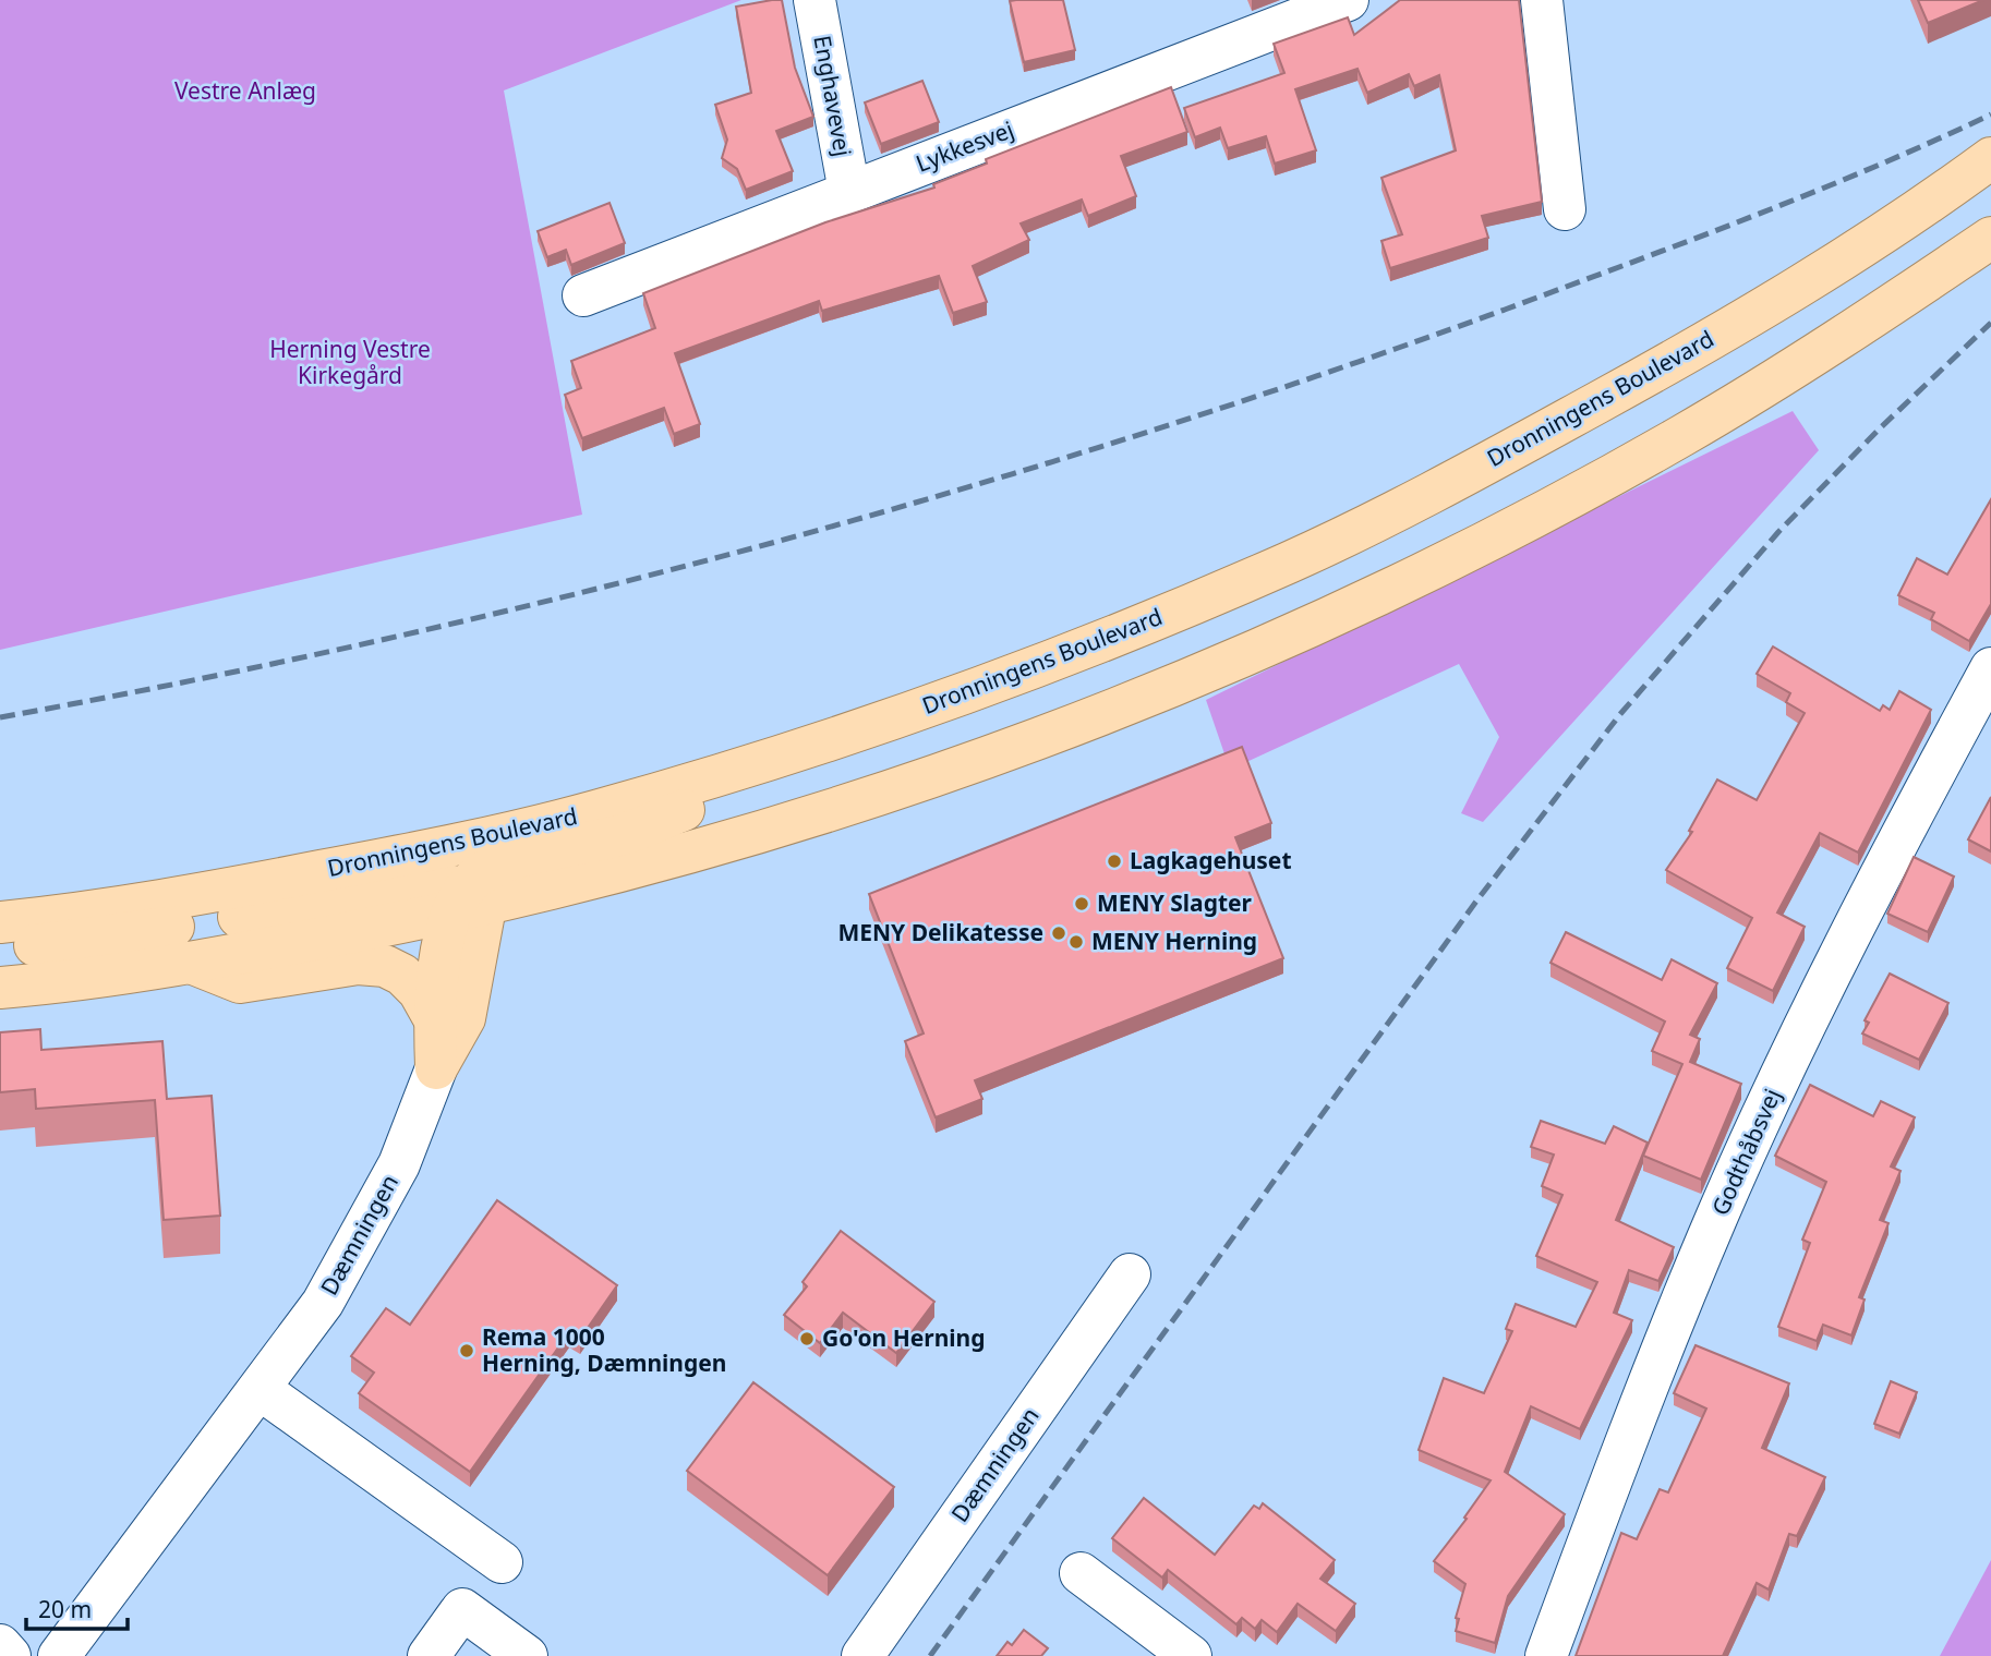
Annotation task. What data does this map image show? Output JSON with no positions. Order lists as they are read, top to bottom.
{
  "streets": {
    "main road": ["Dronningens Boulevard"],
    "street": [
      "Enghavevej",
      "Lykkesvej",
      "Godthåbsvej",
      "Dæmningen"
    ]
  },
  "crossings": [
    ["Enghavevej", "Lykkesvej"]
  ],
  "parks": ["Vestre Anlæg", "Herning Vestre Kirkegård"],
  "places": [
    "Lagkagehuset",
    "MENY Slagter",
    "MENY Delikatesse",
    "MENY Herning",
    "Go'on Herning",
    "Rema 1000 Herning, Dæmningen"
  ],
  "scale_bar": "20 m"
}
